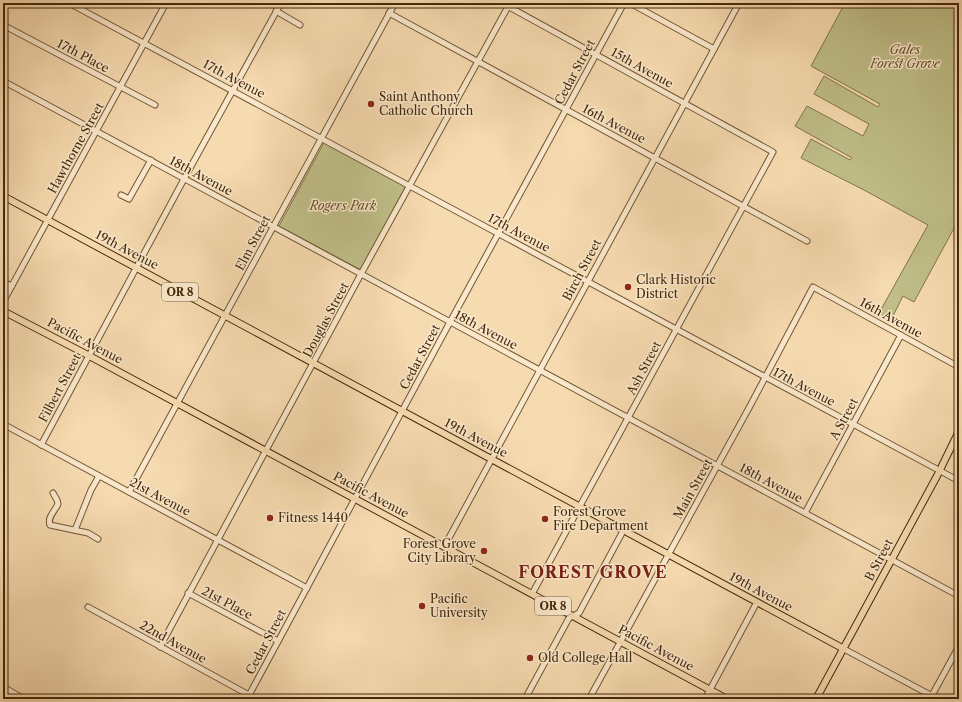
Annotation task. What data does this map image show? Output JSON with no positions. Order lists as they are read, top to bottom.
{
  "streets": {
    "main road": [
      "19th Avenue",
      "OR 8",
      "Pacific Avenue",
      "B Street"
    ],
    "street": [
      "17th Place",
      "15th Avenue",
      "Cedar Street",
      "17th Avenue",
      "16th Avenue",
      "Hawthorne Street",
      "18th Avenue",
      "Elm Street",
      "Birch Street",
      "Douglas Street",
      "Ash Street",
      "Filbert Street",
      "A Street",
      "Main Street",
      "21st Avenue",
      "21st Place",
      "22nd Avenue"
    ]
  },
  "crossings": [
    ["17th Place", "Hawthorne Street"],
    ["15th Avenue", "Cedar Street"],
    ["15th Avenue", "Birch Street"],
    ["15th Avenue", "Douglas Street"],
    ["15th Avenue", "Ash Street"],
    ["Cedar Street", "17th Avenue"],
    ["Cedar Street", "16th Avenue"],
    ["Cedar Street", "18th Avenue"],
    ["Cedar Street", "19th Avenue"],
    ["Cedar Street", "Pacific Avenue"],
    ["Cedar Street", "21st Avenue"],
    ["Cedar Street", "21st Place"],
    ["Cedar Street", "22nd Avenue"],
    ["17th Avenue", "Hawthorne Street"],
    ["17th Avenue", "Elm Street"],
    ["17th Avenue", "Birch Street"],
    ["17th Avenue", "Douglas Street"],
    ["17th Avenue", "Ash Street"],
    ["17th Avenue", "Filbert Street"],
    ["17th Avenue", "A Street"],
    ["17th Avenue", "Main Street"],
    ["17th Avenue", "B Street"],
    ["16th Avenue", "Elm Street"],
    ["16th Avenue", "Birch Street"],
    ["16th Avenue", "Douglas Street"],
    ["16th Avenue", "Ash Street"],
    ["16th Avenue", "A Street"],
    ["16th Avenue", "Main Street"],
    ["Hawthorne Street", "18th Avenue"],
    ["Hawthorne Street", "19th Avenue"],
    ["18th Avenue", "Elm Street"],
    ["18th Avenue", "Birch Street"],
    ["18th Avenue", "Douglas Street"],
    ["18th Avenue", "Ash Street"],
    ["18th Avenue", "Filbert Street"],
    ["18th Avenue", "A Street"],
    ["18th Avenue", "Main Street"],
    ["18th Avenue", "B Street"],
    ["Elm Street", "19th Avenue"],
    ["Elm Street", "Pacific Avenue"],
    ["Elm Street", "21st Avenue"],
    ["19th Avenue", "Birch Street"],
    ["19th Avenue", "Douglas Street"],
    ["19th Avenue", "Ash Street"],
    ["19th Avenue", "Filbert Street"],
    ["19th Avenue", "Main Street"],
    ["19th Avenue", "B Street"],
    ["Birch Street", "Pacific Avenue"],
    ["Douglas Street", "Pacific Avenue"],
    ["Douglas Street", "21st Avenue"],
    ["Douglas Street", "21st Place"],
    ["Douglas Street", "22nd Avenue"],
    ["Pacific Avenue", "Ash Street"],
    ["Pacific Avenue", "Filbert Street"],
    ["Pacific Avenue", "Main Street"],
    ["Filbert Street", "21st Avenue"]
  ],
  "districts": ["FOREST GROVE"],
  "parks": ["Gales Forest Grove", "Rogers Park"],
  "places": [
    "Saint Anthony Catholic Church",
    "Clark Historic District",
    "Fitness 1440",
    "Forest Grove Fire Department",
    "Forest Grove City Library",
    "Pacific University",
    "Old College Hall"
  ]
}
